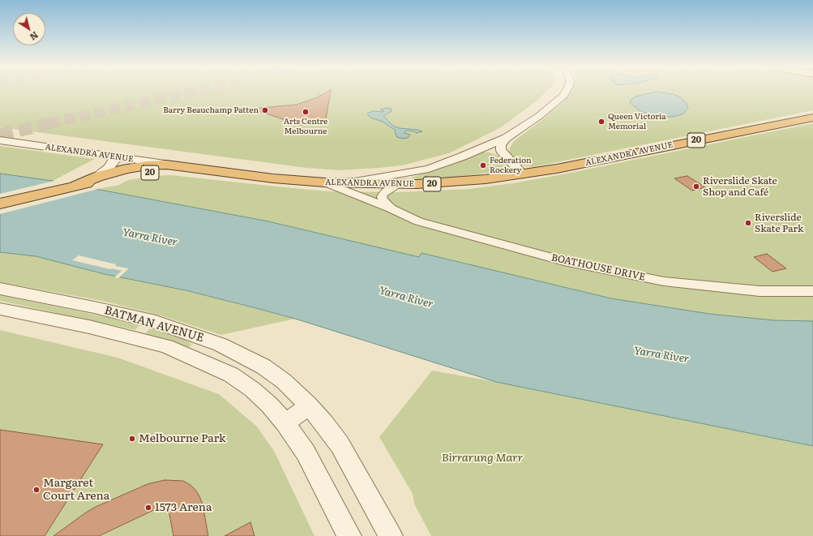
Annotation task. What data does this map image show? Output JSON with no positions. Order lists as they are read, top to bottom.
{
  "streets": {
    "highway": ["20", "ALEXANDRA AVENUE"],
    "street": ["BOATHOUSE DRIVE", "BATMAN AVENUE"]
  },
  "crossings": [
    ["20", "ALEXANDRA AVENUE"],
    ["ALEXANDRA AVENUE", "BOATHOUSE DRIVE"]
  ],
  "water": ["Yarra River"],
  "parks": ["Birrarung Marr"],
  "places": [
    "Barry Beauchamp Patten",
    "Arts Centre Melbourne",
    "Queen Victoria Memorial",
    "Federation Rockery",
    "Riverslide Skate Shop and Café",
    "Riverslide Skate Park",
    "Melbourne Park",
    "Margaret Court Arena",
    "1573 Arena"
  ],
  "north": "bottom right"
}
